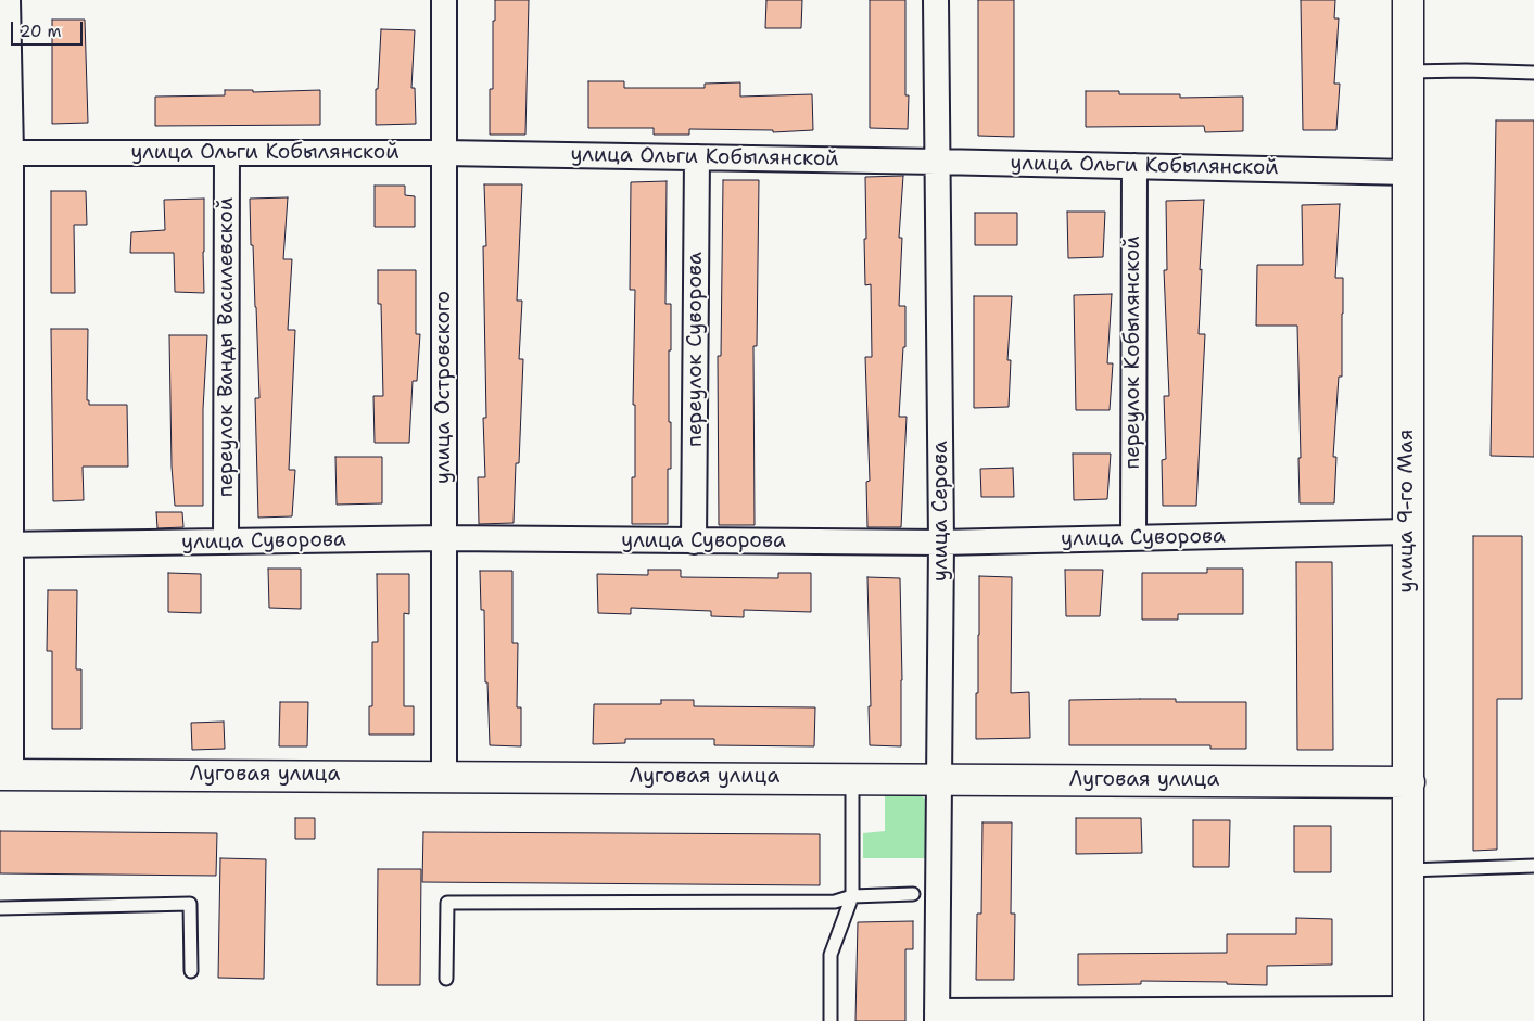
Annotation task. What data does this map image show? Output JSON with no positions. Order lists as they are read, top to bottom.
{
  "streets": {
    "street": [
      "улица Ольги Кобылянской",
      "переулок Ванды Василевской",
      "переулок Суворова",
      "переулок Кобылянской",
      "улица Островского",
      "улица Серова",
      "улица 9-го Мая",
      "улица Суворова",
      "Луговая улица"
    ]
  },
  "crossings": [
    ["улица Ольги Кобылянской", "переулок Ванды Василевской"],
    ["улица Ольги Кобылянской", "переулок Суворова"],
    ["улица Ольги Кобылянской", "переулок Кобылянской"],
    ["улица Ольги Кобылянской", "улица Островского"],
    ["улица Ольги Кобылянской", "улица Серова"],
    ["улица Ольги Кобылянской", "улица 9-го Мая"],
    ["переулок Ванды Василевской", "улица Суворова"],
    ["переулок Суворова", "улица Суворова"],
    ["переулок Кобылянской", "улица Суворова"],
    ["улица Островского", "улица Суворова"],
    ["улица Островского", "Луговая улица"],
    ["улица Серова", "улица Суворова"],
    ["улица Серова", "Луговая улица"],
    ["улица 9-го Мая", "улица Суворова"],
    ["улица 9-го Мая", "Луговая улица"]
  ],
  "scale_bar": "20 m"
}
